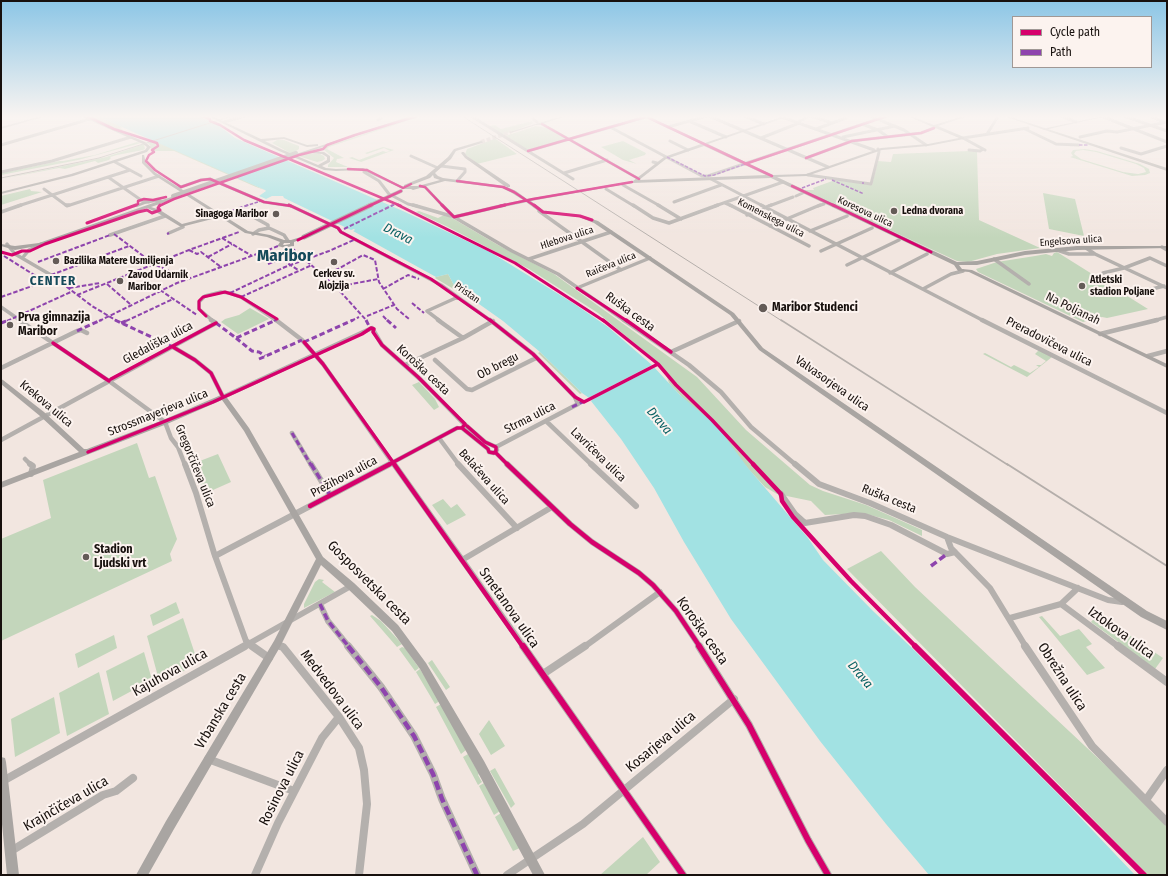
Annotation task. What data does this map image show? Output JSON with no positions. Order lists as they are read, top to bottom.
{
  "streets": {
    "street": [
      "Koresova ulica",
      "Komenskega ulica",
      "Hlebova ulica",
      "Engelsova ulica",
      "Raičeva ulica",
      "Pristan",
      "Na Poljanah",
      "Ruška cesta",
      "Preradovičeva ulica",
      "Gledališka ulica",
      "Ob bregu",
      "Koroška cesta",
      "Valvasorjeva ulica",
      "Krekova ulica",
      "Strossmayerjeva ulica",
      "Strma ulica",
      "Lavričeva ulica",
      "Gregorčičeva ulica",
      "Prežihova ulica",
      "Belačeva ulica",
      "Gosposvetska cesta",
      "Smetanova ulica",
      "Iztokova ulica",
      "Kajuhova ulica",
      "Obrežna ulica",
      "Medvedova ulica",
      "Vrbanska cesta",
      "Kosarjeva ulica",
      "Rosinova ulica",
      "Krajnčičeva ulica"
    ]
  },
  "crossings": [
    ["Koresova ulica", "Engelsova ulica"],
    ["Hlebova ulica", "Ruška cesta"],
    ["Hlebova ulica", "Valvasorjeva ulica"],
    ["Engelsova ulica", "Na Poljanah"],
    ["Raičeva ulica", "Ruška cesta"],
    ["Raičeva ulica", "Valvasorjeva ulica"],
    ["Pristan", "Ob bregu"],
    ["Ruška cesta", "Valvasorjeva ulica"],
    ["Ruška cesta", "Obrežna ulica"],
    ["Gledališka ulica", "Krekova ulica"],
    ["Gledališka ulica", "Gregorčičeva ulica"],
    ["Gledališka ulica", "Smetanova ulica"],
    ["Ob bregu", "Strma ulica"],
    ["Koroška cesta", "Strossmayerjeva ulica"],
    ["Koroška cesta", "Strma ulica"],
    ["Koroška cesta", "Prežihova ulica"],
    ["Koroška cesta", "Kosarjeva ulica"],
    ["Krekova ulica", "Strossmayerjeva ulica"],
    ["Strossmayerjeva ulica", "Gregorčičeva ulica"],
    ["Strossmayerjeva ulica", "Gosposvetska cesta"],
    ["Strossmayerjeva ulica", "Smetanova ulica"],
    ["Strma ulica", "Lavričeva ulica"],
    ["Gregorčičeva ulica", "Prežihova ulica"],
    ["Gregorčičeva ulica", "Kajuhova ulica"],
    ["Gregorčičeva ulica", "Vrbanska cesta"],
    ["Prežihova ulica", "Belačeva ulica"],
    ["Prežihova ulica", "Gosposvetska cesta"],
    ["Prežihova ulica", "Smetanova ulica"],
    ["Gosposvetska cesta", "Kajuhova ulica"],
    ["Gosposvetska cesta", "Vrbanska cesta"],
    ["Gosposvetska cesta", "Kosarjeva ulica"],
    ["Smetanova ulica", "Kosarjeva ulica"],
    ["Kajuhova ulica", "Vrbanska cesta"],
    ["Medvedova ulica", "Vrbanska cesta"],
    ["Medvedova ulica", "Rosinova ulica"]
  ],
  "districts": ["Maribor", "CENTER"],
  "water": ["Drava"],
  "places": [
    "Ledna dvorana",
    "Sinagoga Maribor",
    "Bazilika Matere Usmiljenja",
    "Cerkev sv. Alojzija",
    "Zavod Udarnik Maribor",
    "Atletski stadion Poljane",
    "Maribor Studenci",
    "Prva gimnazija Maribor",
    "Stadion Ljudski vrt"
  ],
  "legend": ["Cycle path", "Path"]
}
